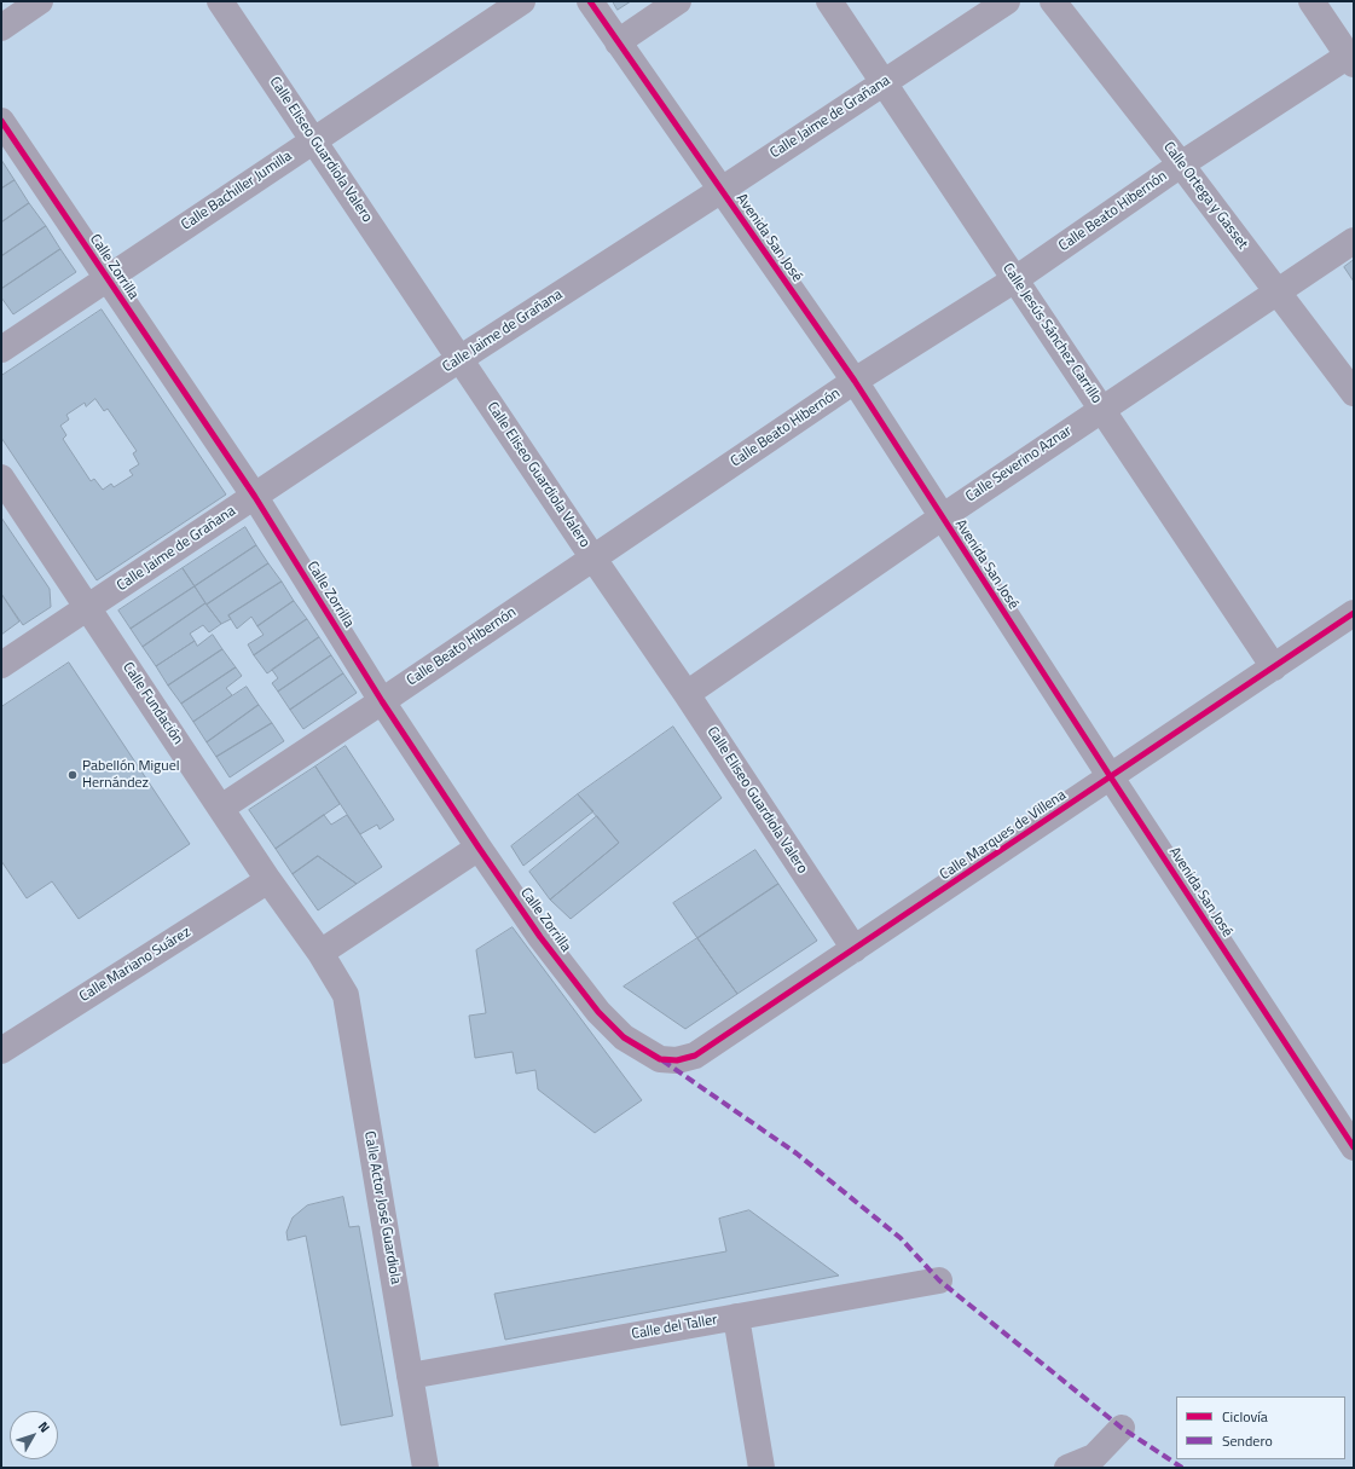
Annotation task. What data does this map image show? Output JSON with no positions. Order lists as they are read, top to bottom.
{
  "streets": {
    "street": [
      "Calle Jaime de Grañana",
      "Calle Eliseo Guardiola Valero",
      "Calle Bachiller Jumilla",
      "Calle Ortega y Gasset",
      "Calle Beato Hibernón",
      "Avenida San José",
      "Calle Zorrilla",
      "Calle Jesús Sánchez Carrillo",
      "Calle Severino Aznar",
      "Calle Fundación",
      "Calle Marques de Villena",
      "Calle Mariano Suárez",
      "Calle Actor José Guardiola",
      "Calle del Taller"
    ]
  },
  "crossings": [
    ["Calle Jaime de Grañana", "Calle Eliseo Guardiola Valero"],
    ["Calle Jaime de Grañana", "Avenida San José"],
    ["Calle Jaime de Grañana", "Calle Zorrilla"],
    ["Calle Jaime de Grañana", "Calle Jesús Sánchez Carrillo"],
    ["Calle Jaime de Grañana", "Calle Fundación"],
    ["Calle Eliseo Guardiola Valero", "Calle Bachiller Jumilla"],
    ["Calle Eliseo Guardiola Valero", "Calle Beato Hibernón"],
    ["Calle Eliseo Guardiola Valero", "Calle Severino Aznar"],
    ["Calle Eliseo Guardiola Valero", "Calle Marques de Villena"],
    ["Calle Bachiller Jumilla", "Calle Zorrilla"],
    ["Calle Ortega y Gasset", "Calle Beato Hibernón"],
    ["Calle Ortega y Gasset", "Calle Severino Aznar"],
    ["Calle Beato Hibernón", "Avenida San José"],
    ["Calle Beato Hibernón", "Calle Zorrilla"],
    ["Calle Beato Hibernón", "Calle Jesús Sánchez Carrillo"],
    ["Calle Beato Hibernón", "Calle Fundación"],
    ["Avenida San José", "Calle Severino Aznar"],
    ["Avenida San José", "Calle Marques de Villena"],
    ["Calle Zorrilla", "Calle Marques de Villena"],
    ["Calle Jesús Sánchez Carrillo", "Calle Severino Aznar"],
    ["Calle Jesús Sánchez Carrillo", "Calle Marques de Villena"],
    ["Calle Fundación", "Calle Mariano Suárez"],
    ["Calle Fundación", "Calle Actor José Guardiola"],
    ["Calle Actor José Guardiola", "Calle del Taller"]
  ],
  "places": ["Pabellón Miguel Hernández"],
  "legend": ["Ciclovía", "Sendero"],
  "north": "top right"
}
